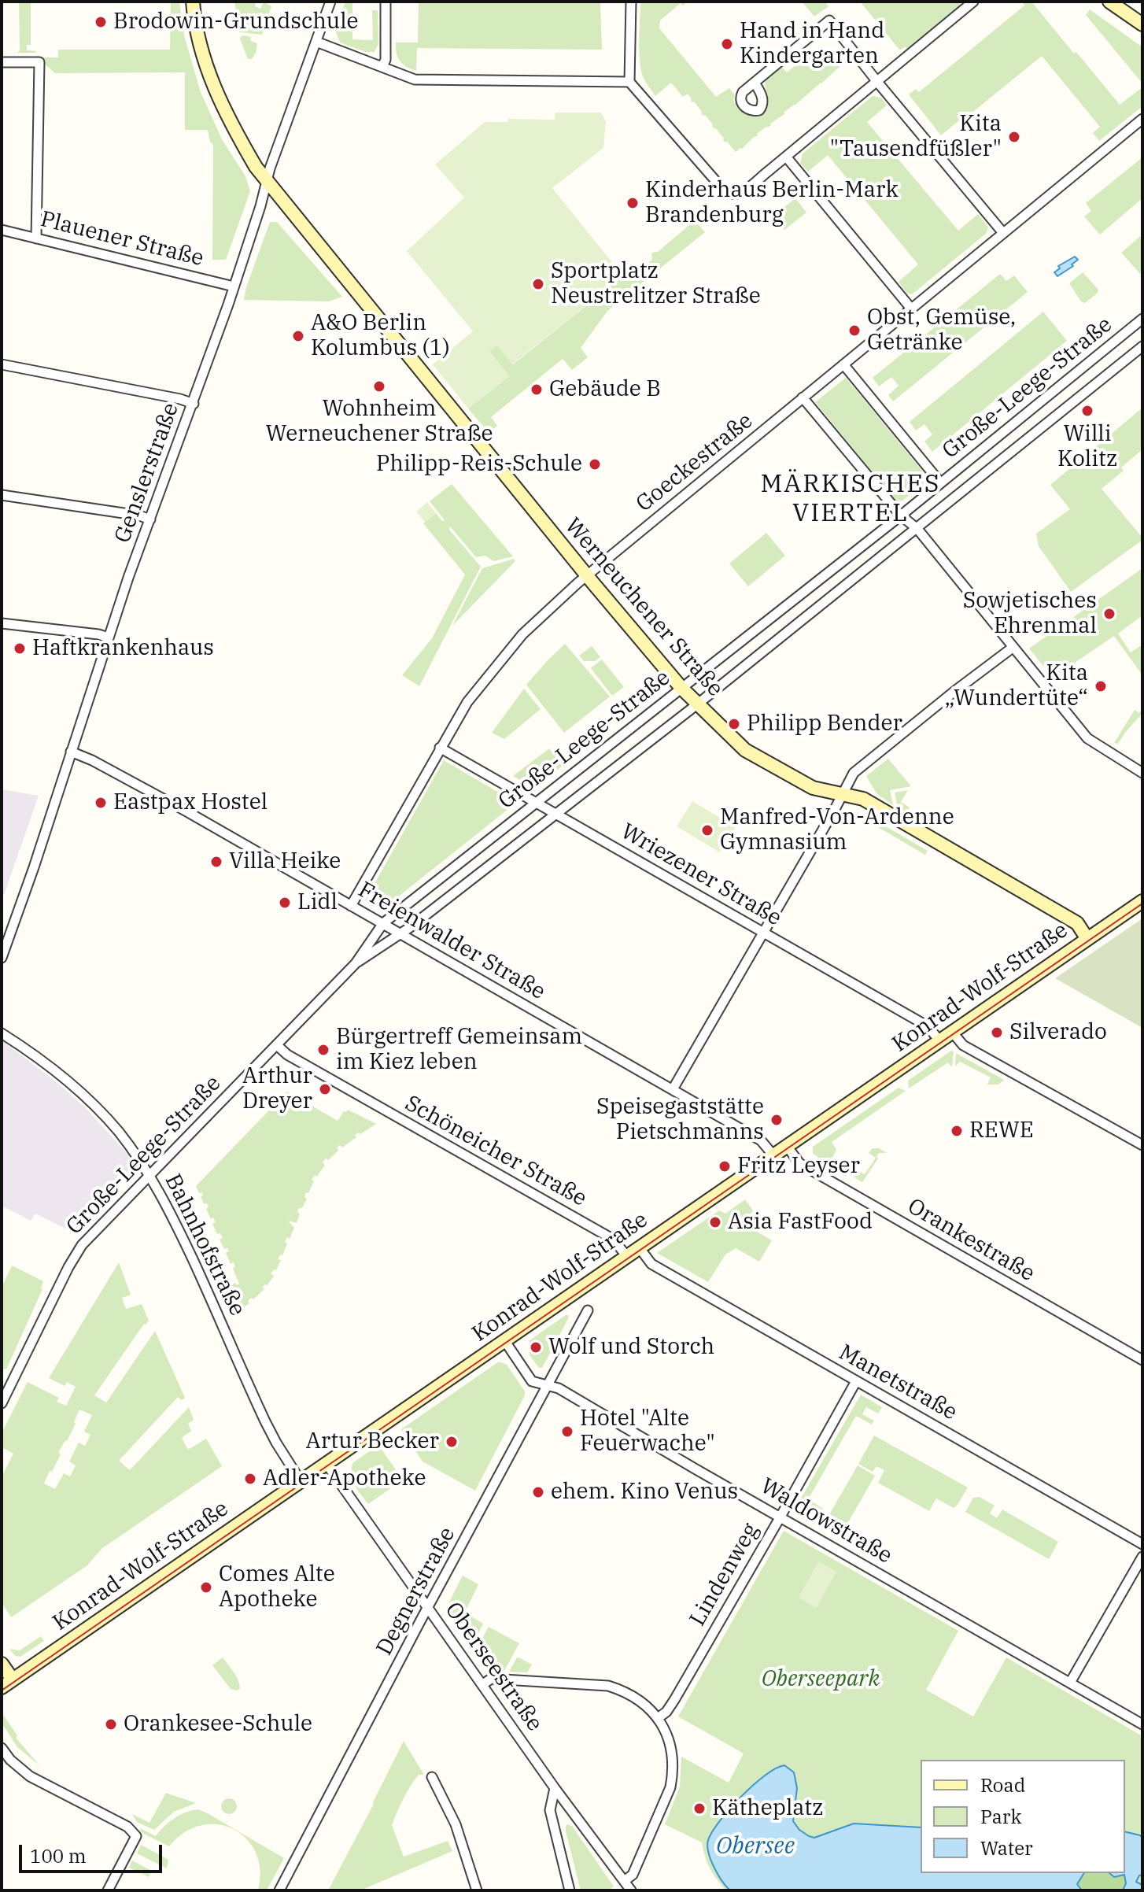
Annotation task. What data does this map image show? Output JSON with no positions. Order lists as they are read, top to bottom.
{
  "streets": {
    "street": [
      "Plauener Straße",
      "Große-Leege-Straße",
      "Goeckestraße",
      "Genslerstraße",
      "Werneuchener Straße",
      "Wriezener Straße",
      "Freienwalder Straße",
      "Konrad-Wolf-Straße",
      "Schöneicher Straße",
      "Orankestraße",
      "Bahnhofstraße",
      "Manetstraße",
      "Waldowstraße",
      "Lindenweg",
      "Degnerstraße",
      "Oberseestraße"
    ]
  },
  "crossings": [
    ["Plauener Straße", "Genslerstraße"],
    ["Große-Leege-Straße", "Werneuchener Straße"],
    ["Große-Leege-Straße", "Wriezener Straße"],
    ["Große-Leege-Straße", "Freienwalder Straße"],
    ["Große-Leege-Straße", "Schöneicher Straße"],
    ["Große-Leege-Straße", "Bahnhofstraße"],
    ["Goeckestraße", "Werneuchener Straße"],
    ["Goeckestraße", "Wriezener Straße"],
    ["Goeckestraße", "Freienwalder Straße"],
    ["Genslerstraße", "Werneuchener Straße"],
    ["Genslerstraße", "Freienwalder Straße"],
    ["Werneuchener Straße", "Konrad-Wolf-Straße"],
    ["Wriezener Straße", "Konrad-Wolf-Straße"],
    ["Freienwalder Straße", "Konrad-Wolf-Straße"],
    ["Konrad-Wolf-Straße", "Schöneicher Straße"],
    ["Konrad-Wolf-Straße", "Orankestraße"],
    ["Konrad-Wolf-Straße", "Bahnhofstraße"],
    ["Konrad-Wolf-Straße", "Manetstraße"],
    ["Konrad-Wolf-Straße", "Waldowstraße"],
    ["Konrad-Wolf-Straße", "Oberseestraße"],
    ["Manetstraße", "Lindenweg"],
    ["Waldowstraße", "Lindenweg"],
    ["Waldowstraße", "Degnerstraße"],
    ["Degnerstraße", "Oberseestraße"]
  ],
  "districts": ["MÄRKISCHES VIERTEL"],
  "water": ["Obersee"],
  "parks": ["Oberseepark"],
  "places": [
    "Brodowin-Grundschule",
    "Hand in Hand Kindergarten",
    "Kita \"Tausendfüßler\"",
    "Kinderhaus Berlin-Mark Brandenburg",
    "Sportplatz Neustrelitzer Straße",
    "Obst, Gemüse, Getränke",
    "A&O Berlin Kolumbus (1)",
    "Wohnheim Werneuchener Straße",
    "Gebäude B",
    "Willi Kolitz",
    "Philipp-Reis-Schule",
    "Sowjetisches Ehrenmal",
    "Haftkrankenhaus",
    "Kita „Wundertüte“",
    "Philipp Bender",
    "Eastpax Hostel",
    "Manfred-Von-Ardenne Gymnasium",
    "Villa Heike",
    "Lidl",
    "Silverado",
    "Bürgertreff Gemeinsam im Kiez leben",
    "Arthur Dreyer",
    "Speisegaststätte Pietschmanns",
    "REWE",
    "Fritz Leyser",
    "Asia FastFood",
    "Wolf und Storch",
    "Hotel \"Alte Feuerwache\"",
    "Artur Becker",
    "Adler-Apotheke",
    "ehem. Kino Venus",
    "Comes Alte Apotheke",
    "Orankesee-Schule",
    "Kätheplatz"
  ],
  "legend": ["Road", "Park", "Water"],
  "scale_bar": "100 m"
}
